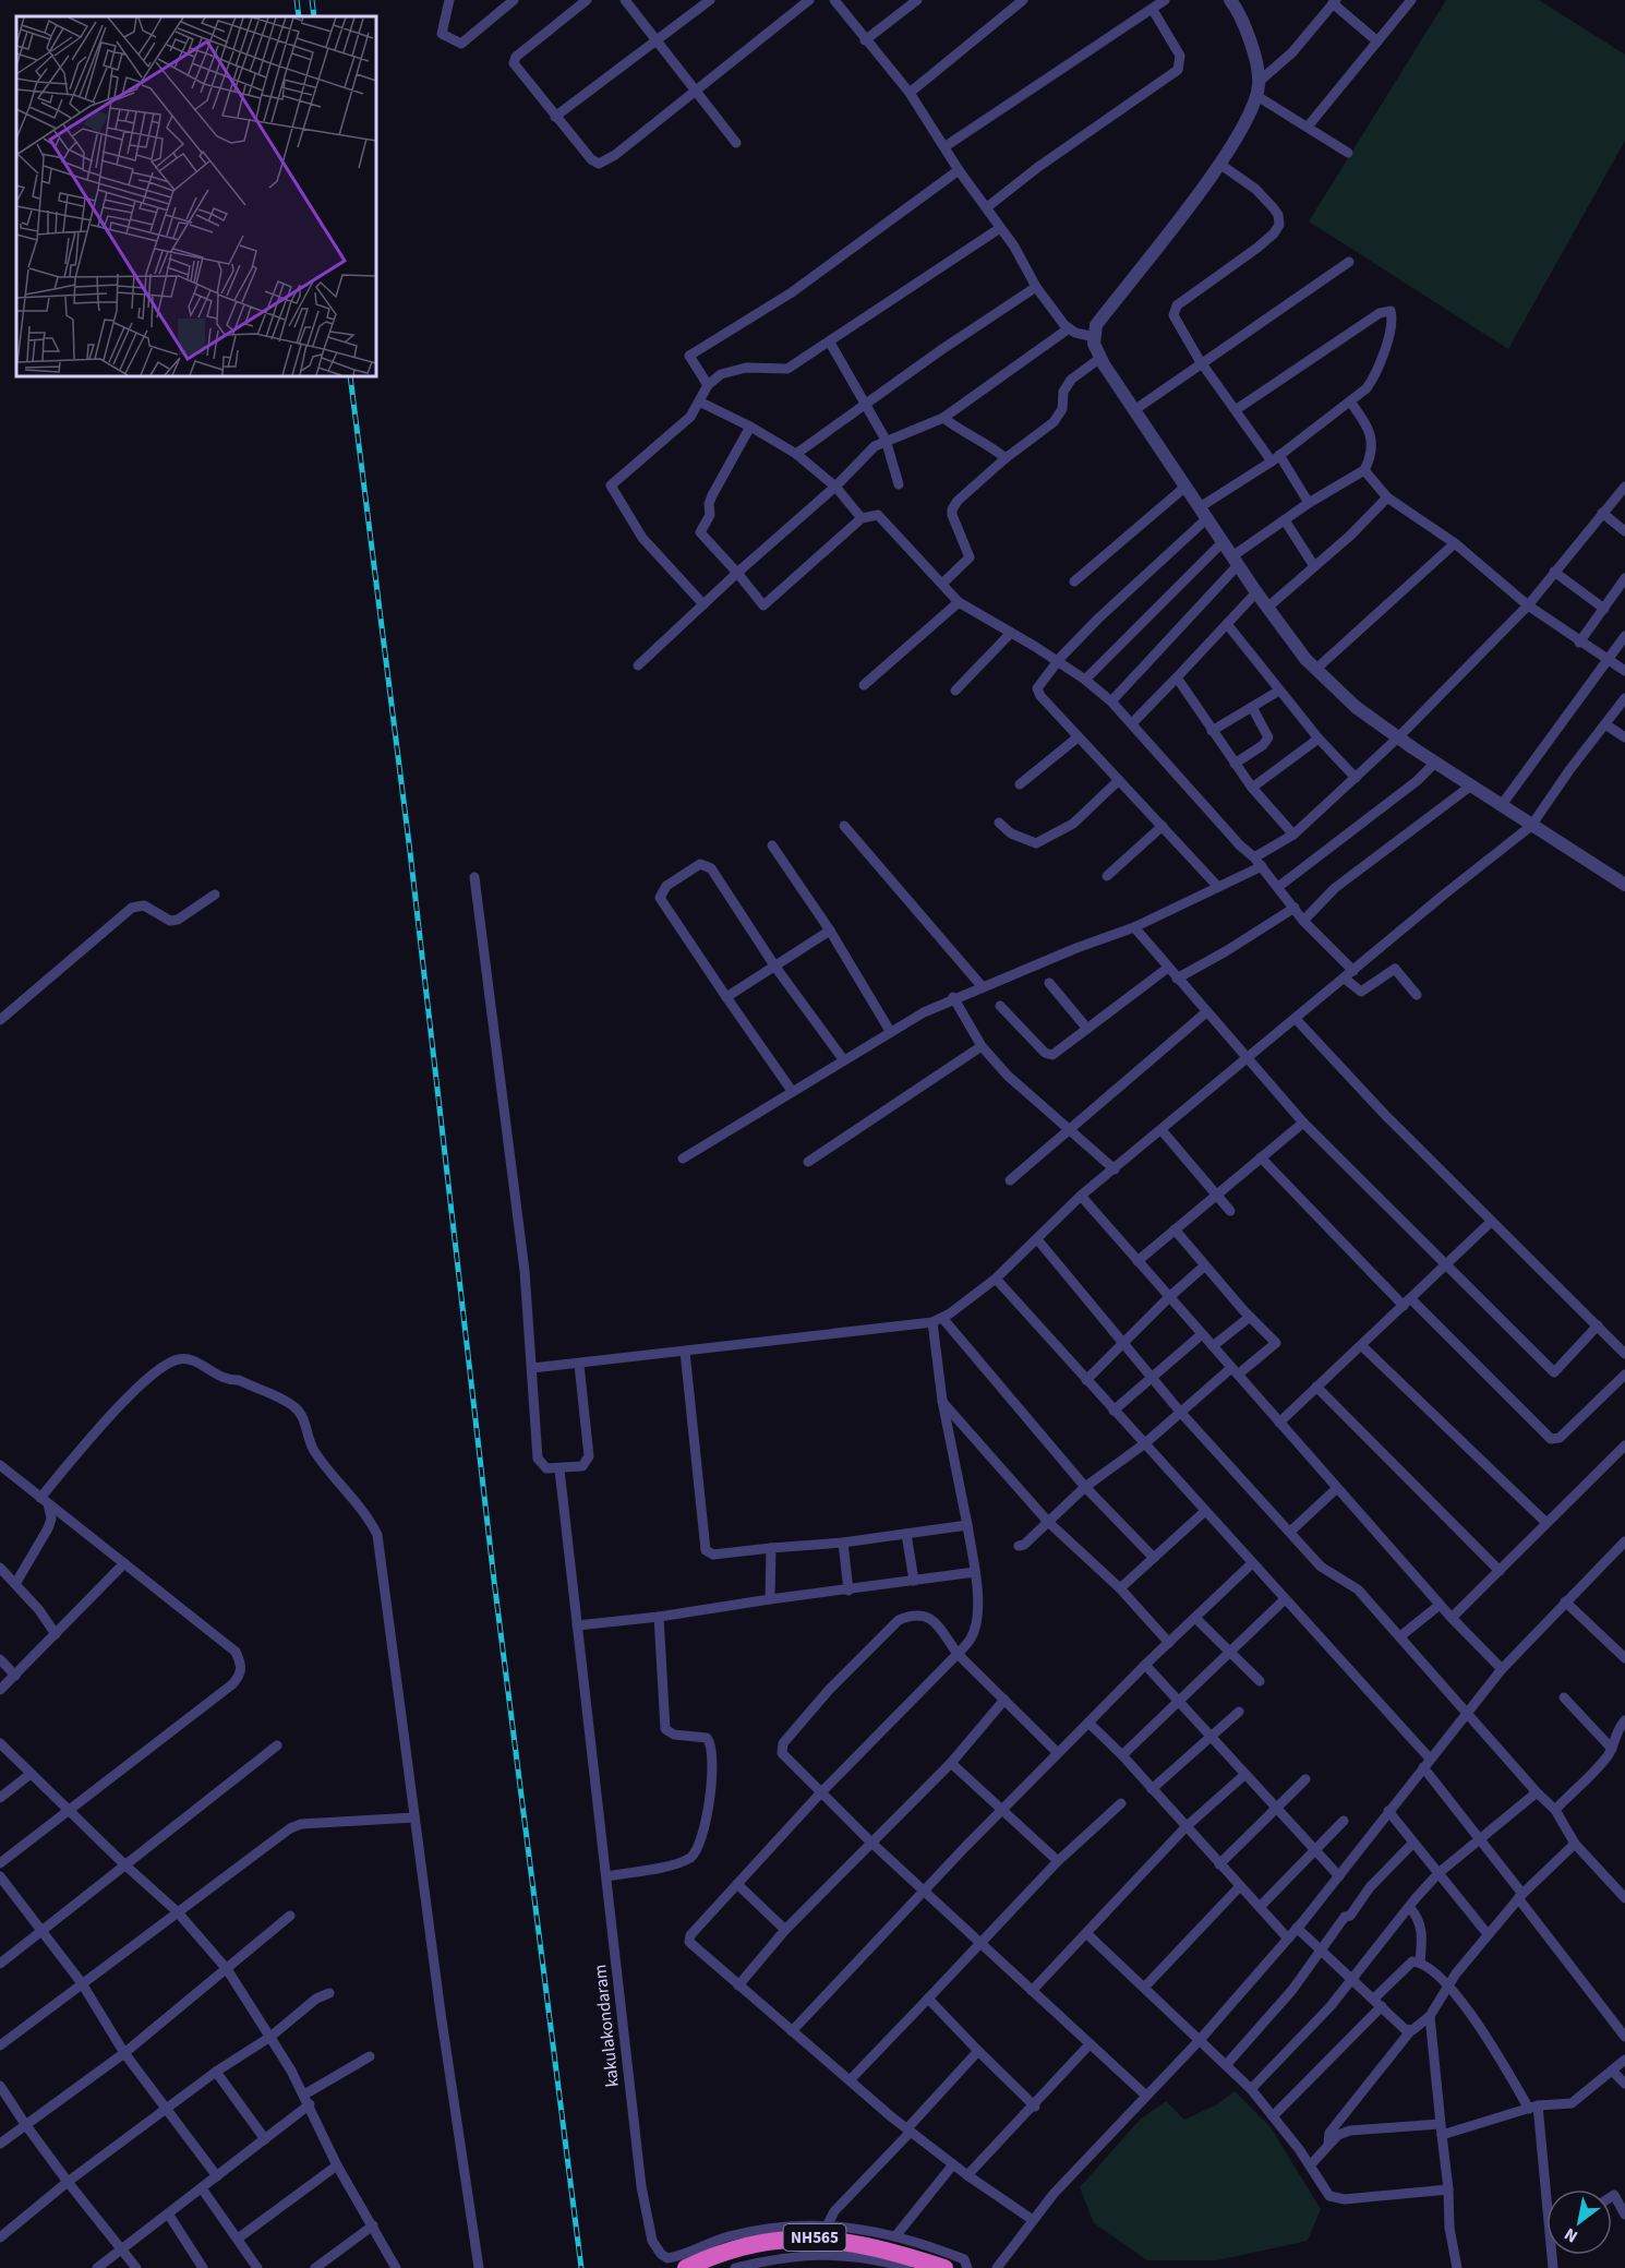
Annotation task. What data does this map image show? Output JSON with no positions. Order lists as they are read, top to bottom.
{
  "streets": {
    "highway": ["NH565"],
    "street": ["kakulakondaram"]
  },
  "north": "bottom left"
}
